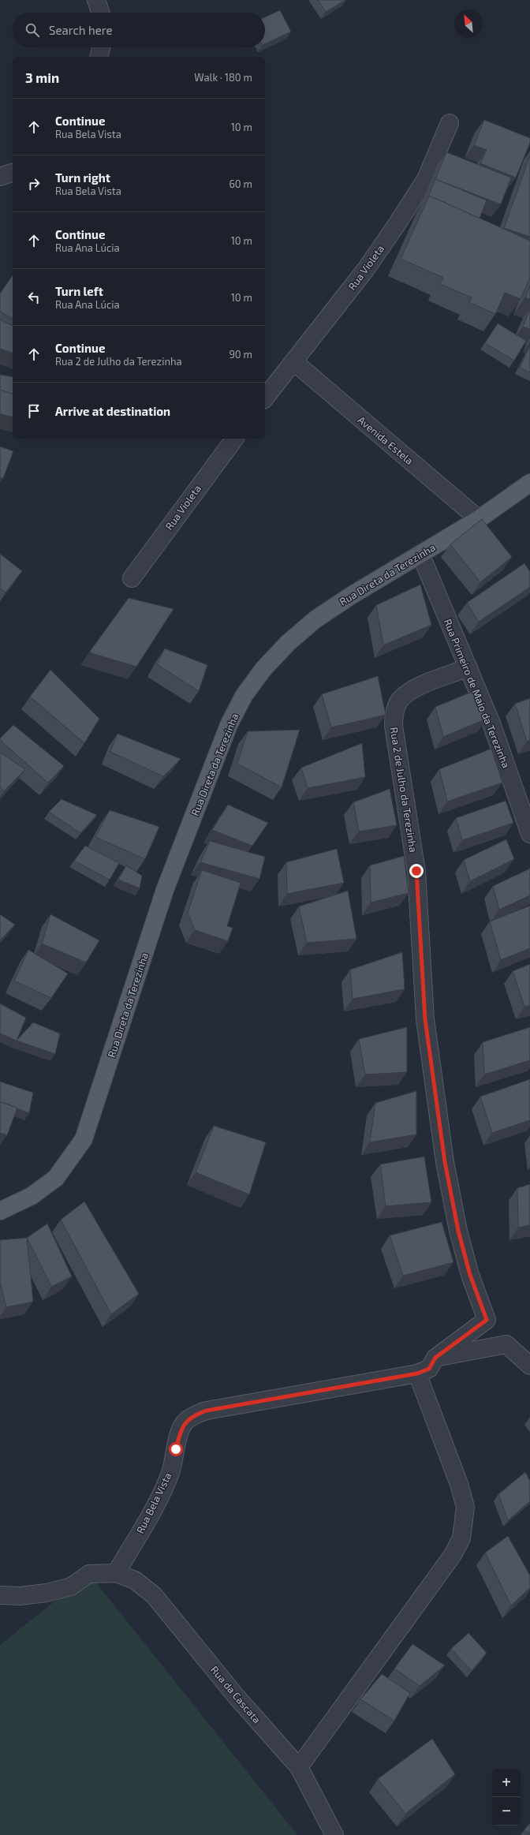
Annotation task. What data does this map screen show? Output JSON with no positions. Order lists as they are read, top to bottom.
{
  "streets": {
    "main road": ["Rua Direta da Terezinha"],
    "street": [
      "Rua Violeta",
      "Avenida Estela",
      "Rua Primeiro de Maio da Terezinha",
      "Rua 2 de Julho da Terezinha",
      "Rua Bela Vista",
      "Rua da Cascata"
    ]
  },
  "crossings": [
    ["Rua Violeta", "Avenida Estela"],
    ["Avenida Estela", "Rua Direta da Terezinha"],
    ["Rua Direta da Terezinha", "Rua Primeiro de Maio da Terezinha"],
    ["Rua Primeiro de Maio da Terezinha", "Rua 2 de Julho da Terezinha"],
    ["Rua 2 de Julho da Terezinha", "Rua Bela Vista"],
    ["Rua Bela Vista", "Rua da Cascata"]
  ],
  "north": "top left",
  "page": {
    "search": "Search here",
    "heading": ["3 min", "Walk · 180 m"],
    "list": [
      ["Continue", "Rua Bela Vista", "10 m"],
      ["Turn right", "Rua Bela Vista", "60 m"],
      ["Continue", "Rua Ana Lúcia", "10 m"],
      ["Turn left", "Rua Ana Lúcia", "10 m"],
      ["Continue", "Rua 2 de Julho da Terezinha", "90 m"],
      "Arrive at destination"
    ],
    "map_buttons": ["+", "−"]
  }
}
